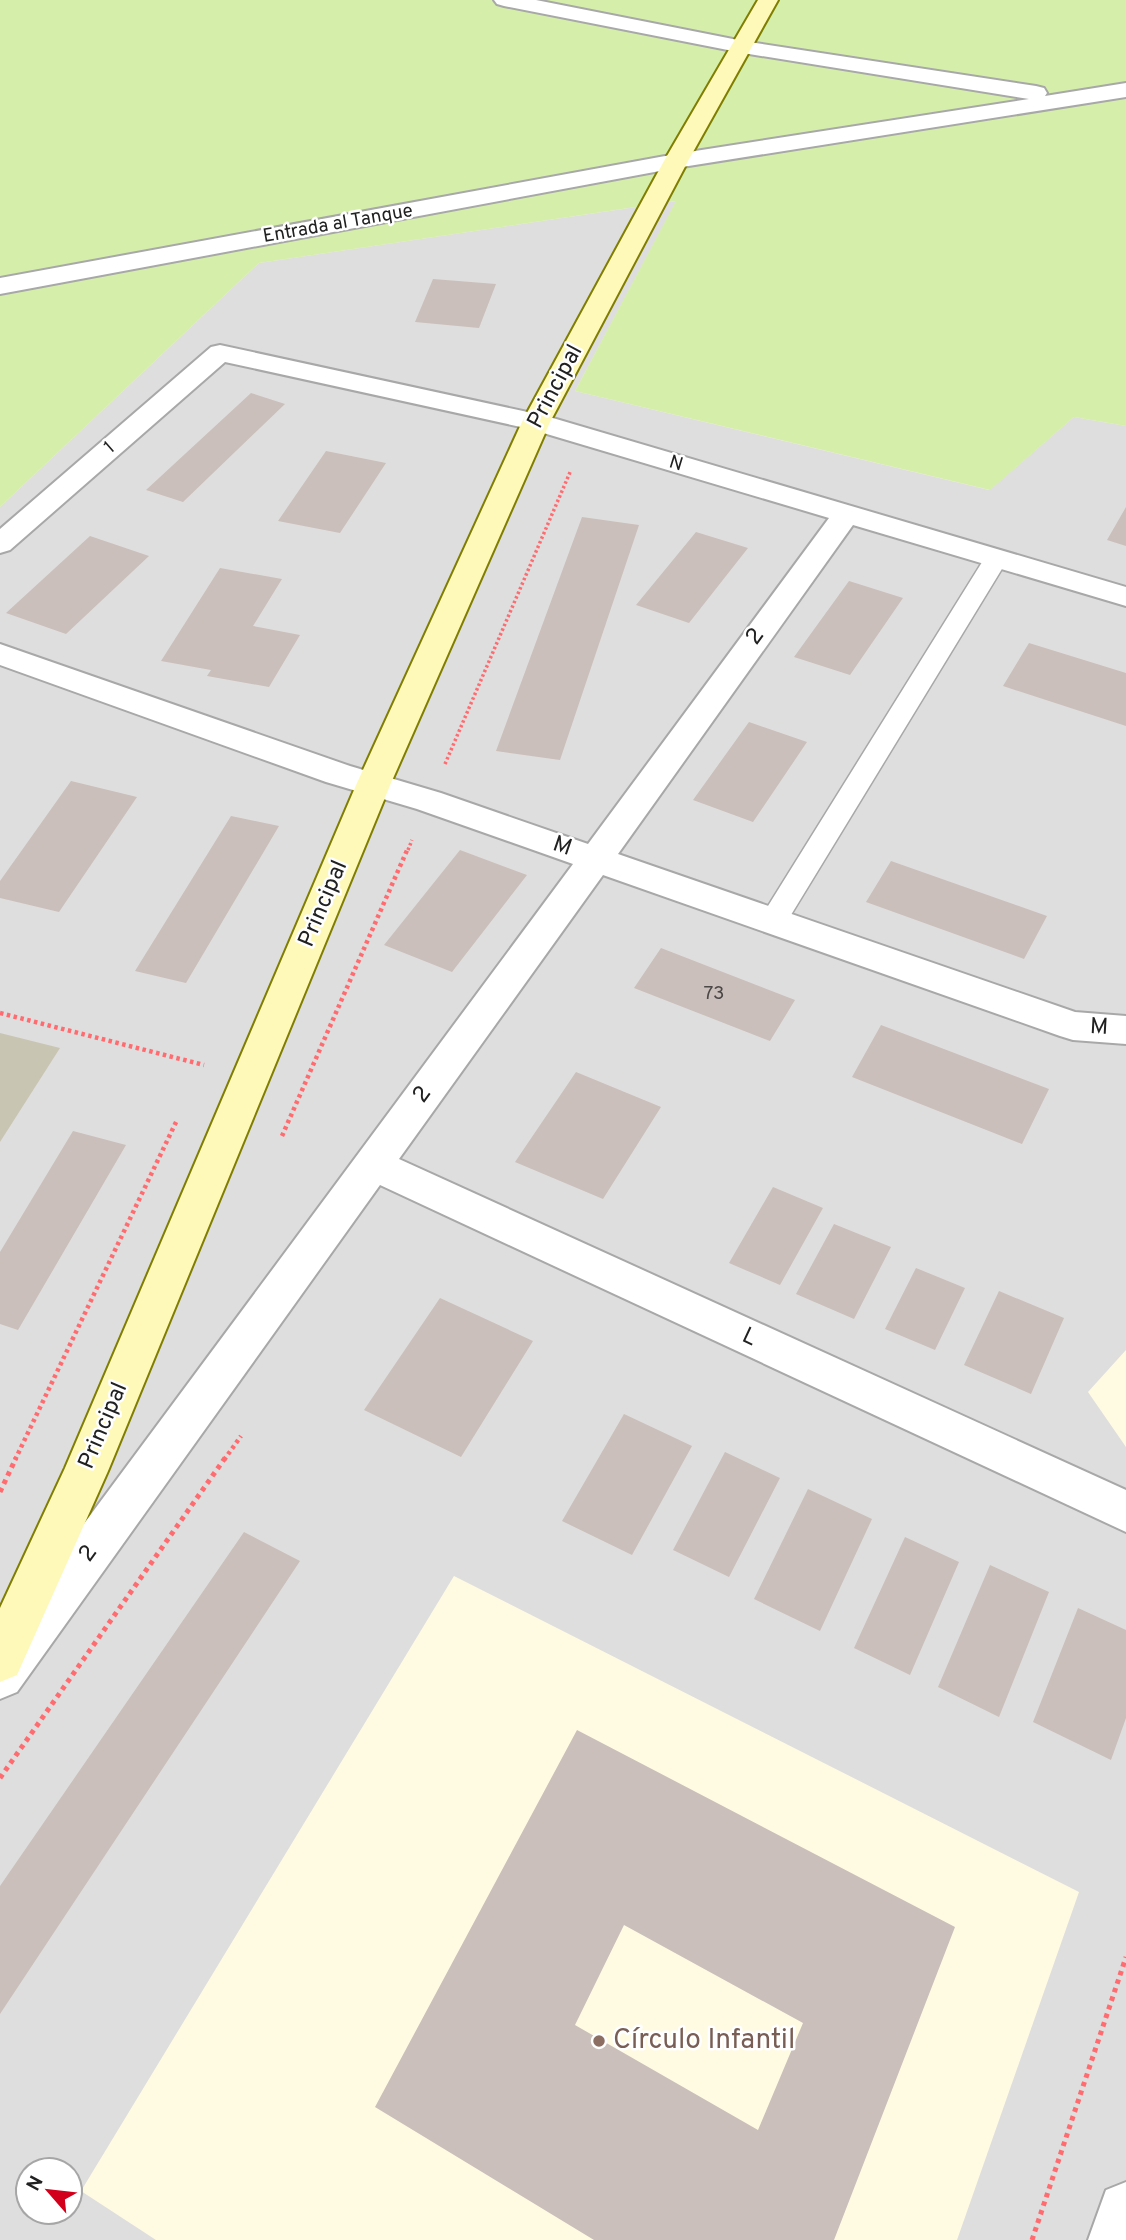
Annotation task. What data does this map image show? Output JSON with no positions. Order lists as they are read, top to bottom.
{
  "streets": {
    "street": [
      "Entrada al Tanque",
      "Principal",
      "1",
      "N",
      "2",
      "M",
      "L"
    ]
  },
  "crossings": [
    ["Entrada al Tanque", "Principal"],
    ["Principal", "N"],
    ["Principal", "M"],
    ["1", "N"],
    ["N", "2"],
    ["2", "M"],
    ["2", "L"]
  ],
  "places": ["Círculo Infantil"],
  "house_numbers": ["73"],
  "north": "top left"
}
